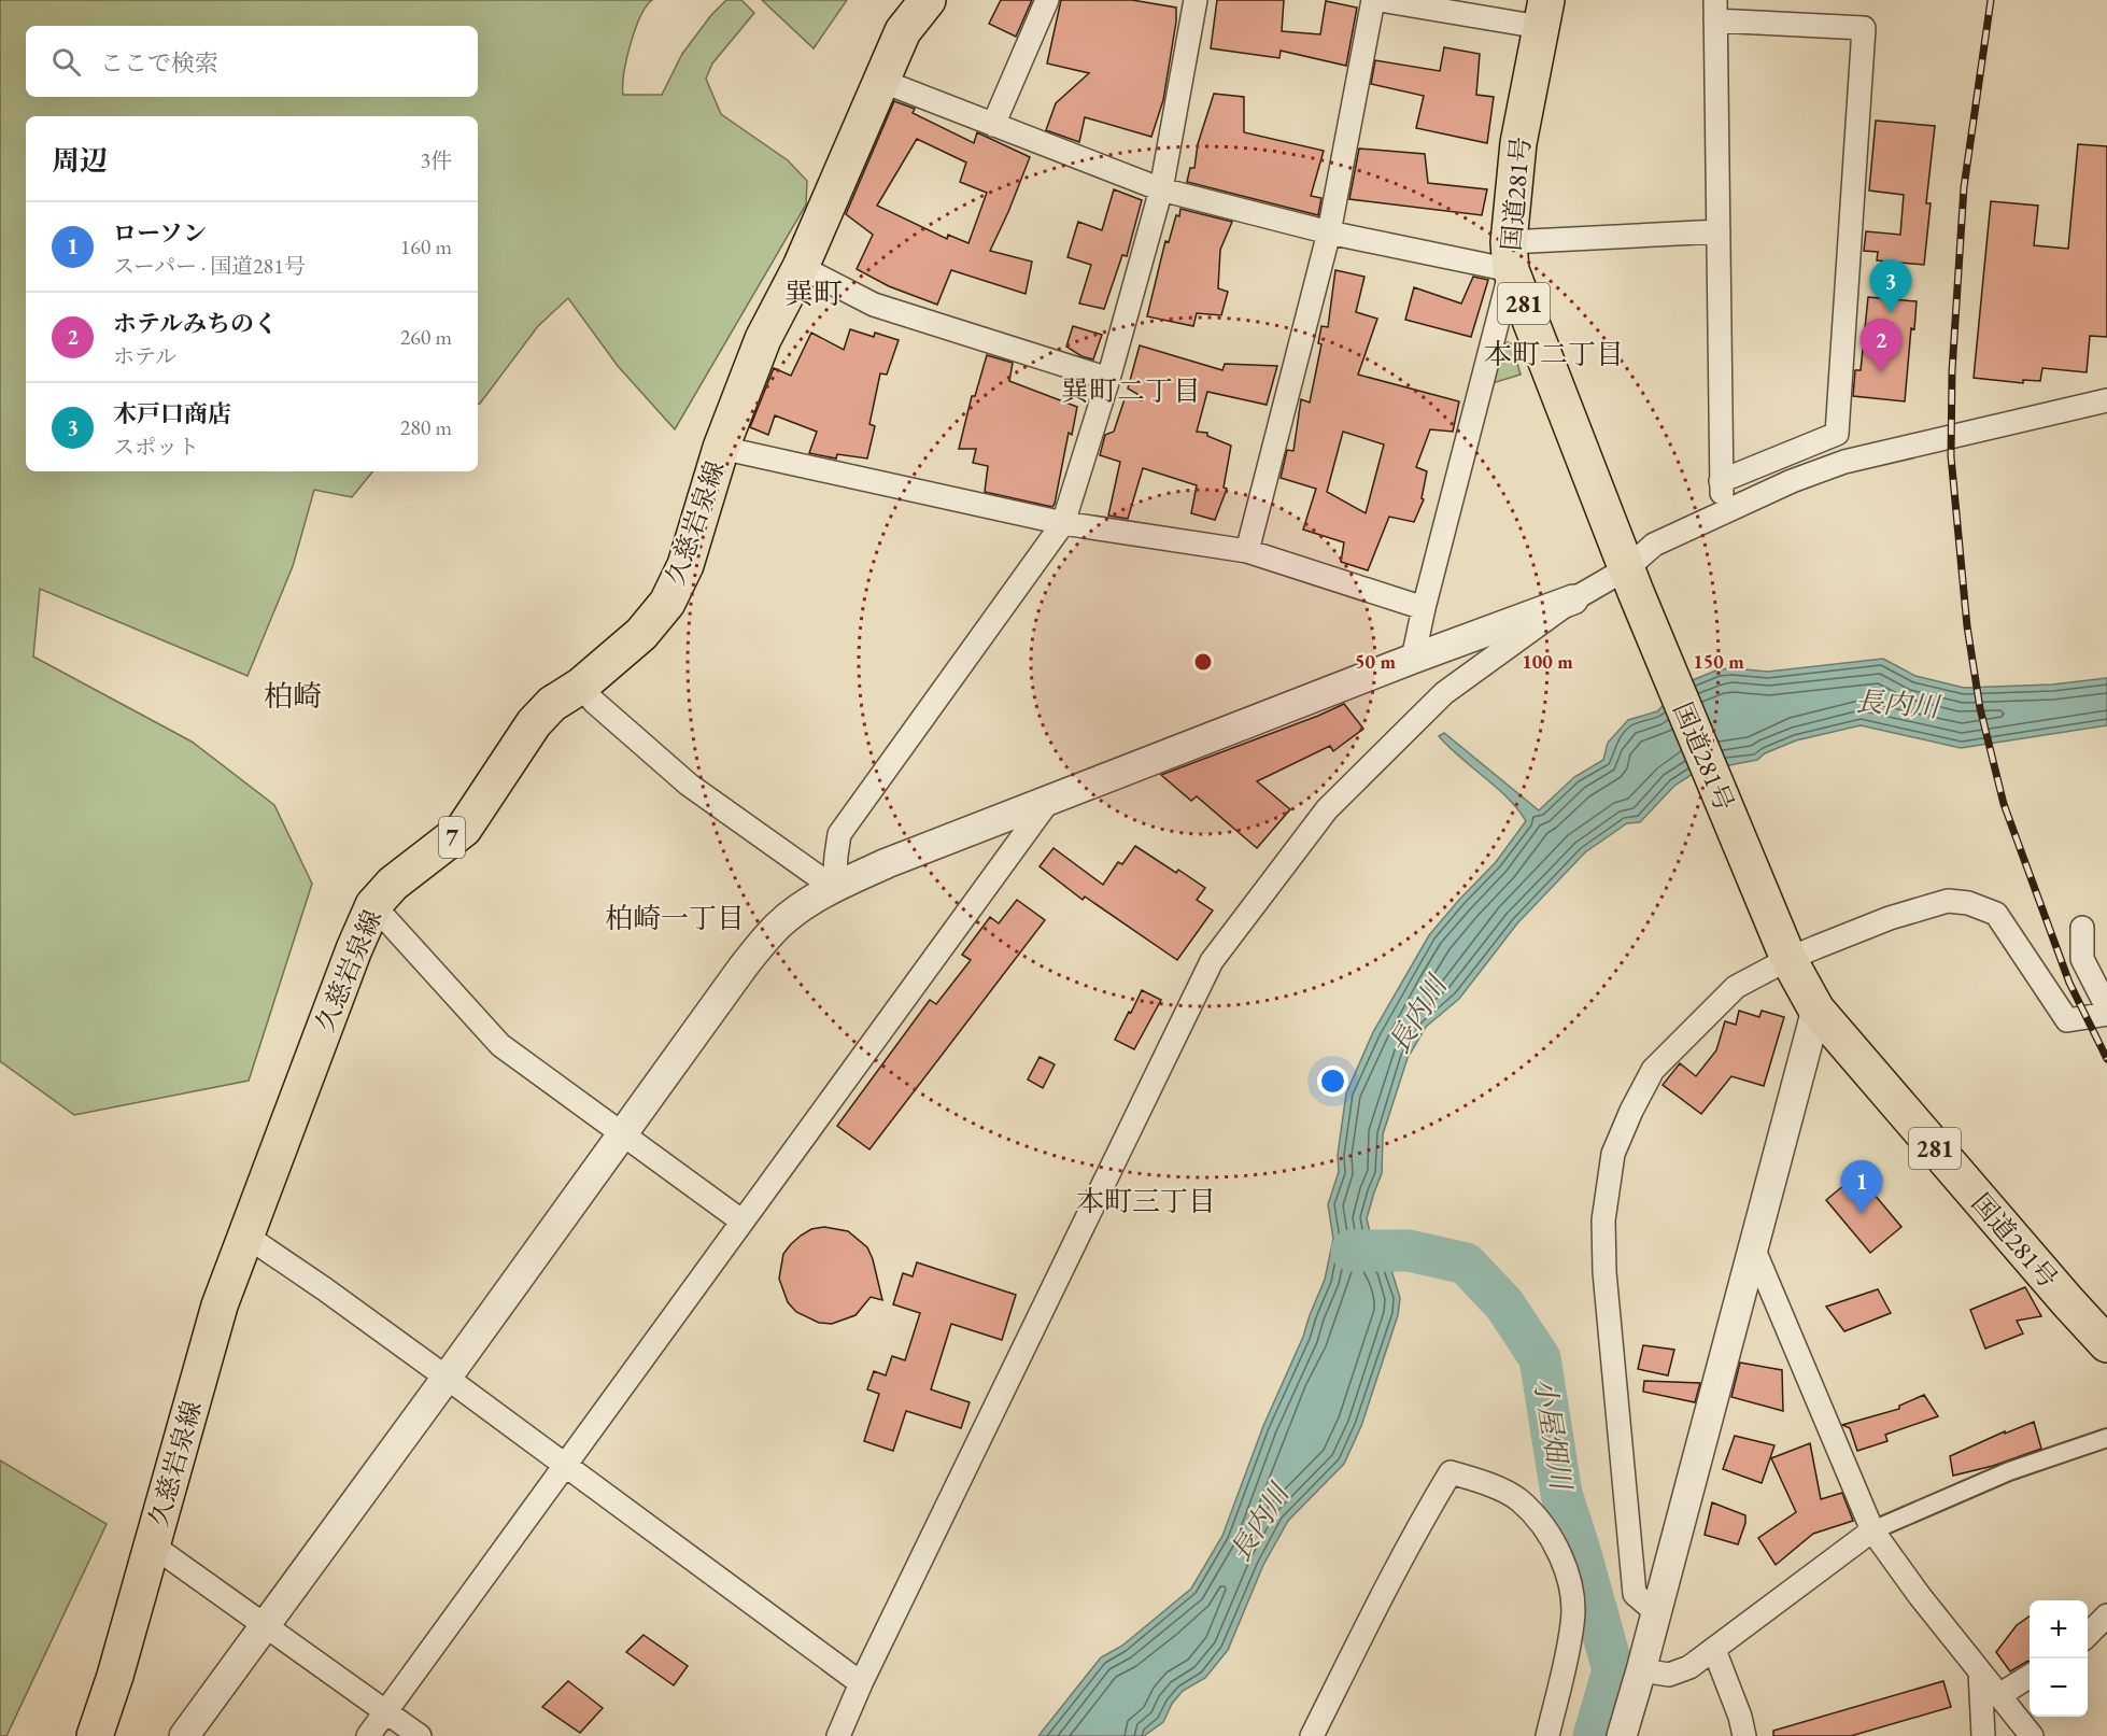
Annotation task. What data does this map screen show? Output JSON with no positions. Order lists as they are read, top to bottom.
{
  "streets": {
    "main road": [
      "国道281号",
      "281",
      "久慈岩泉線",
      "7"
    ]
  },
  "districts": [
    "巽町",
    "本町二丁目",
    "巽町二丁目",
    "柏崎",
    "柏崎一丁目",
    "本町三丁目"
  ],
  "water": ["長内川", "小屋畑川"],
  "page": {
    "search": "ここで検索",
    "heading": ["周辺", "3件"],
    "list": [
      {
        "mark": "1",
        "name": "ローソン",
        "note": "スーパー · 国道281号",
        "value": "160 m"
      },
      {
        "mark": "2",
        "name": "ホテルみちのく",
        "note": "ホテル",
        "value": "260 m"
      },
      {
        "mark": "3",
        "name": "木戸口商店",
        "note": "スポット",
        "value": "280 m"
      }
    ],
    "pins": ["3", "2", "1"],
    "map_buttons": ["+", "−"]
  },
  "rings": ["50 m", "100 m", "150 m"]
}
